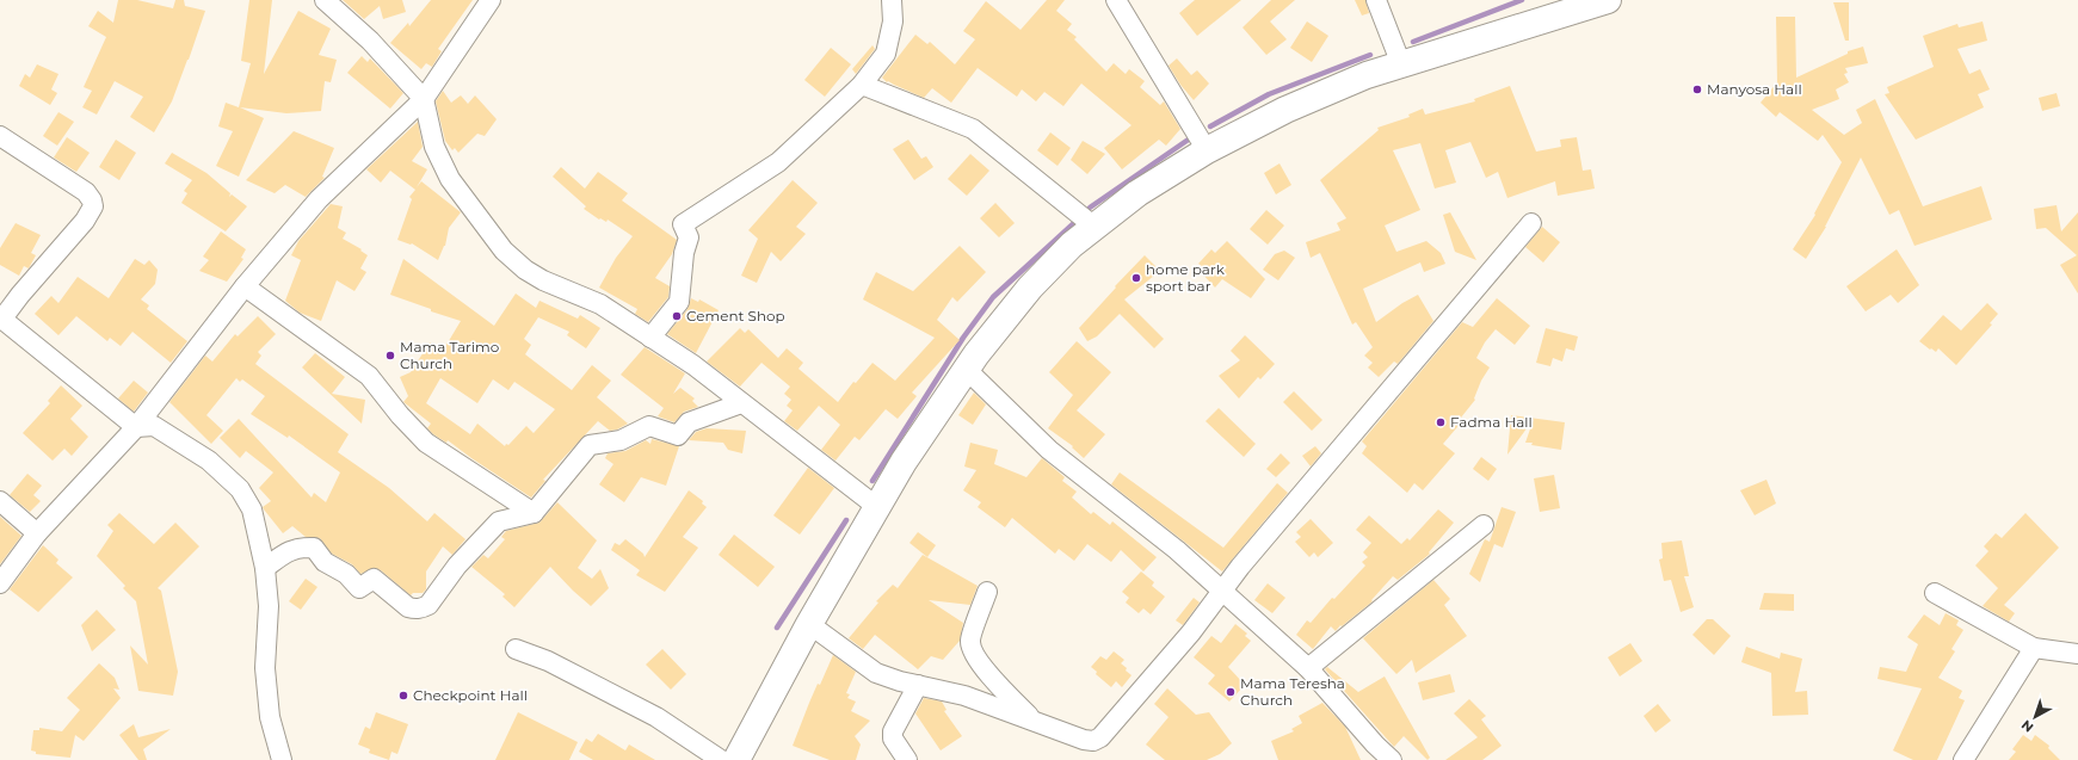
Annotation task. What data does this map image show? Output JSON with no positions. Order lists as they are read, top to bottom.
{
  "places": [
    "Manyosa Hall",
    "home park sport bar",
    "Cement Shop",
    "Mama Tarimo Church",
    "Fadma Hall",
    "Mama Teresha Church",
    "Checkpoint Hall"
  ],
  "north": "bottom left"
}
